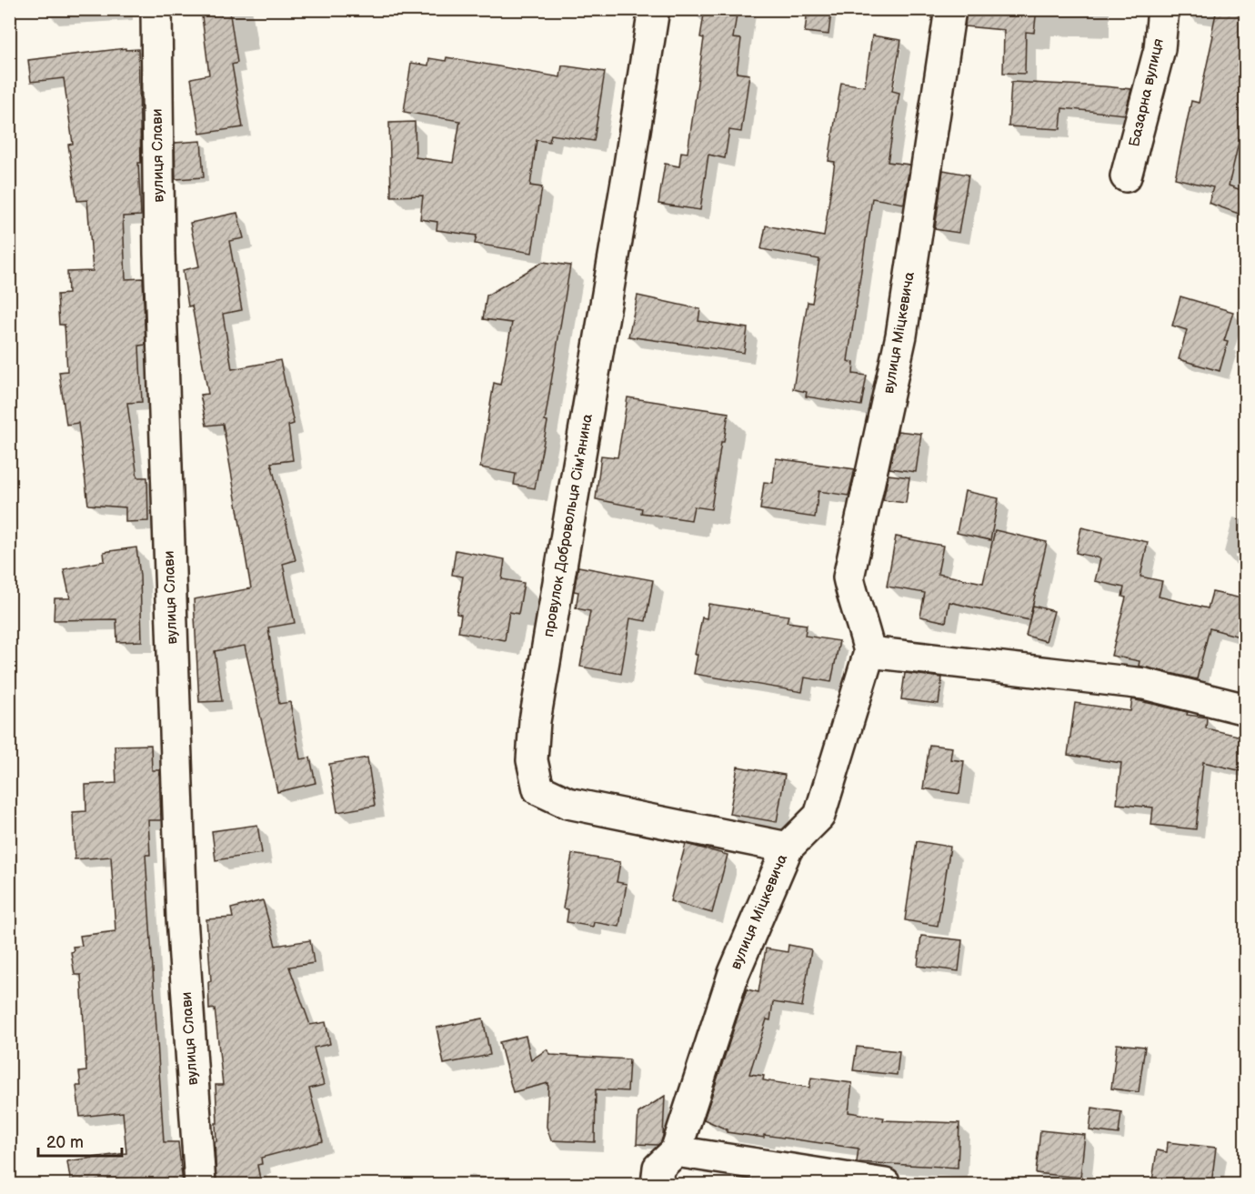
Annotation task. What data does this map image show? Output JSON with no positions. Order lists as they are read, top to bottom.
{
  "streets": {
    "street": [
      "Базарна вулиця",
      "вулиця Слави",
      "вулиця Міцкевича",
      "провулок Добровольця Сім'янина"
    ]
  },
  "crossings": [
    ["вулиця Міцкевича", "провулок Добровольця Сім'янина"]
  ],
  "scale_bar": "20 m"
}
